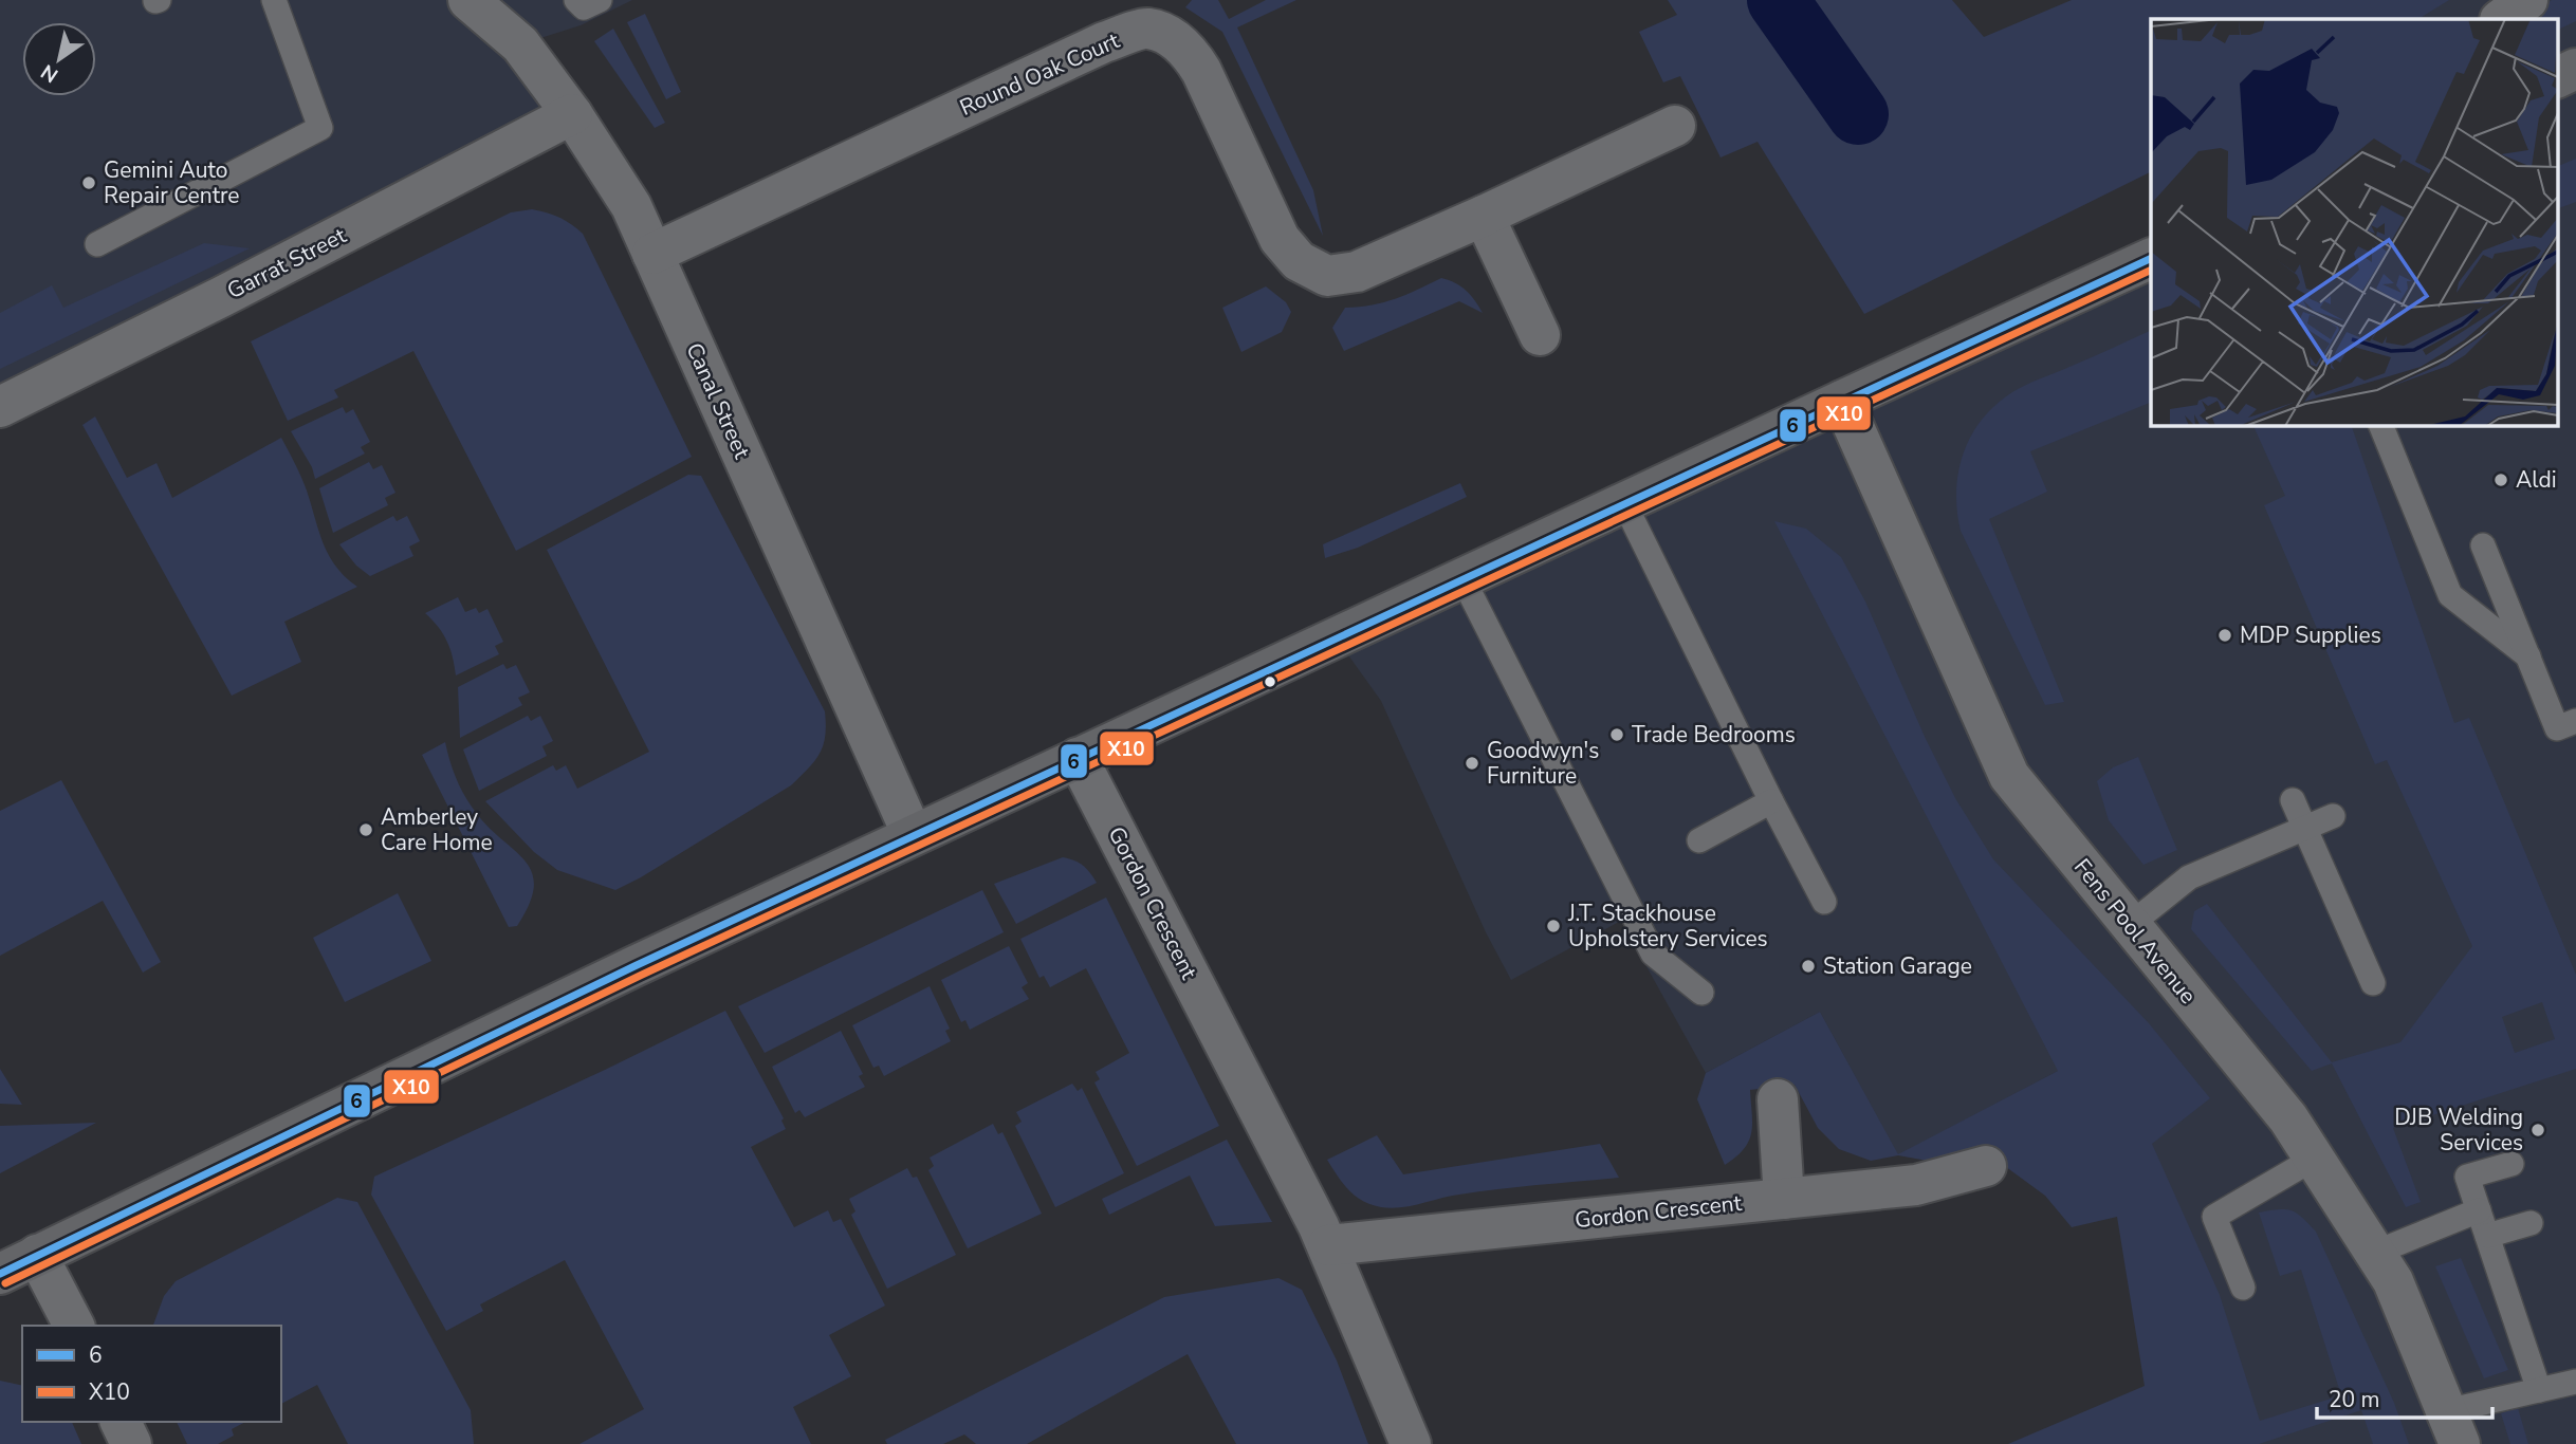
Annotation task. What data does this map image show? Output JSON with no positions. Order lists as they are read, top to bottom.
{
  "streets": {
    "street": [
      "Round Oak Court",
      "Garrat Street",
      "Canal Street",
      "Gordon Crescent",
      "Fens Pool Avenue"
    ]
  },
  "crossings": [
    ["Round Oak Court", "Canal Street"],
    ["Garrat Street", "Canal Street"]
  ],
  "places": [
    "Gemini Auto Repair Centre",
    "Aldi",
    "MDP Supplies",
    "Trade Bedrooms",
    "Goodwyn's Furniture",
    "Amberley Care Home",
    "J.T. Stackhouse Upholstery Services",
    "Station Garage",
    "DJB Welding Services"
  ],
  "lines": ["transit line 6", "transit line X10"],
  "legend": ["6", "X10"],
  "scale_bar": "20 m",
  "north": "bottom left"
}
